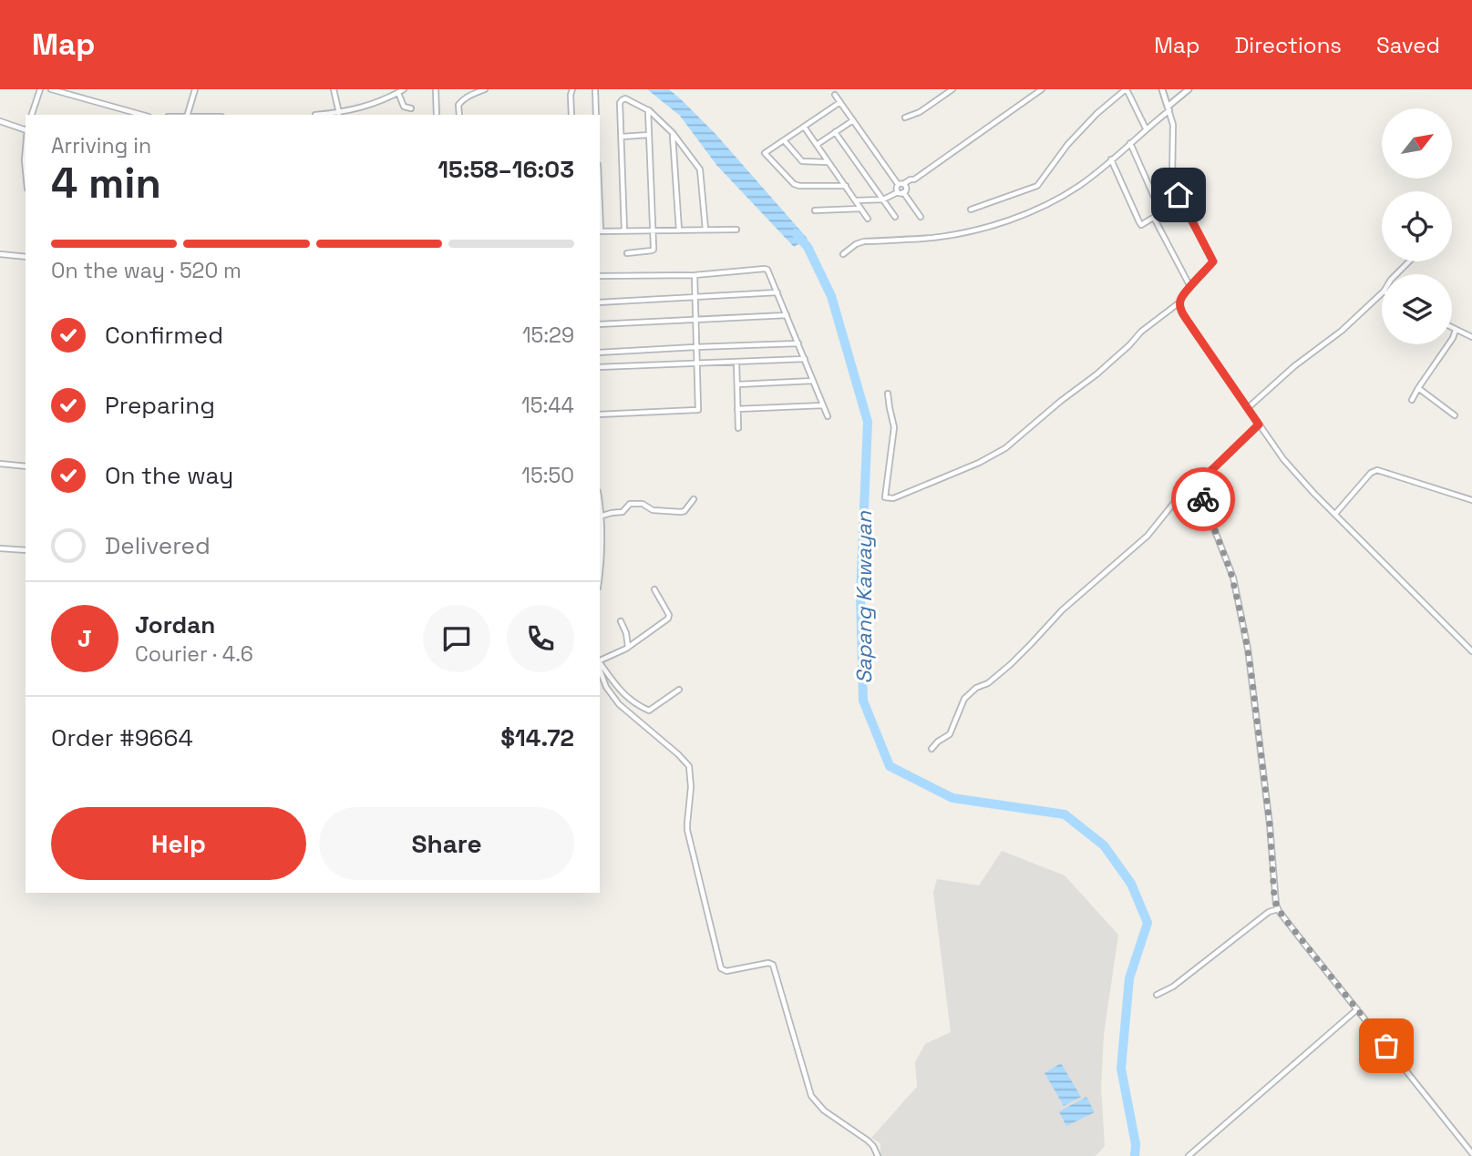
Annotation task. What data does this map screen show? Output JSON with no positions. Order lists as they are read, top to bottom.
{
  "water": ["Sapang Kawayan"],
  "north": "top right",
  "page": {
    "header": "Map",
    "nav": ["Map", "Directions", "Saved"],
    "heading": ["4 min", "Arriving in", "15:58–16:03"],
    "panel": [
      "Jordan",
      "Courier · 4.6",
      "Order #9664",
      "$14.72"
    ],
    "bar": "On the way · 520 m",
    "list": [
      ["Confirmed", "15:29"],
      ["Preparing", "15:44"],
      ["On the way", "15:50"],
      "Delivered"
    ],
    "round": "J",
    "buttons": ["Help", "Share"]
  }
}
